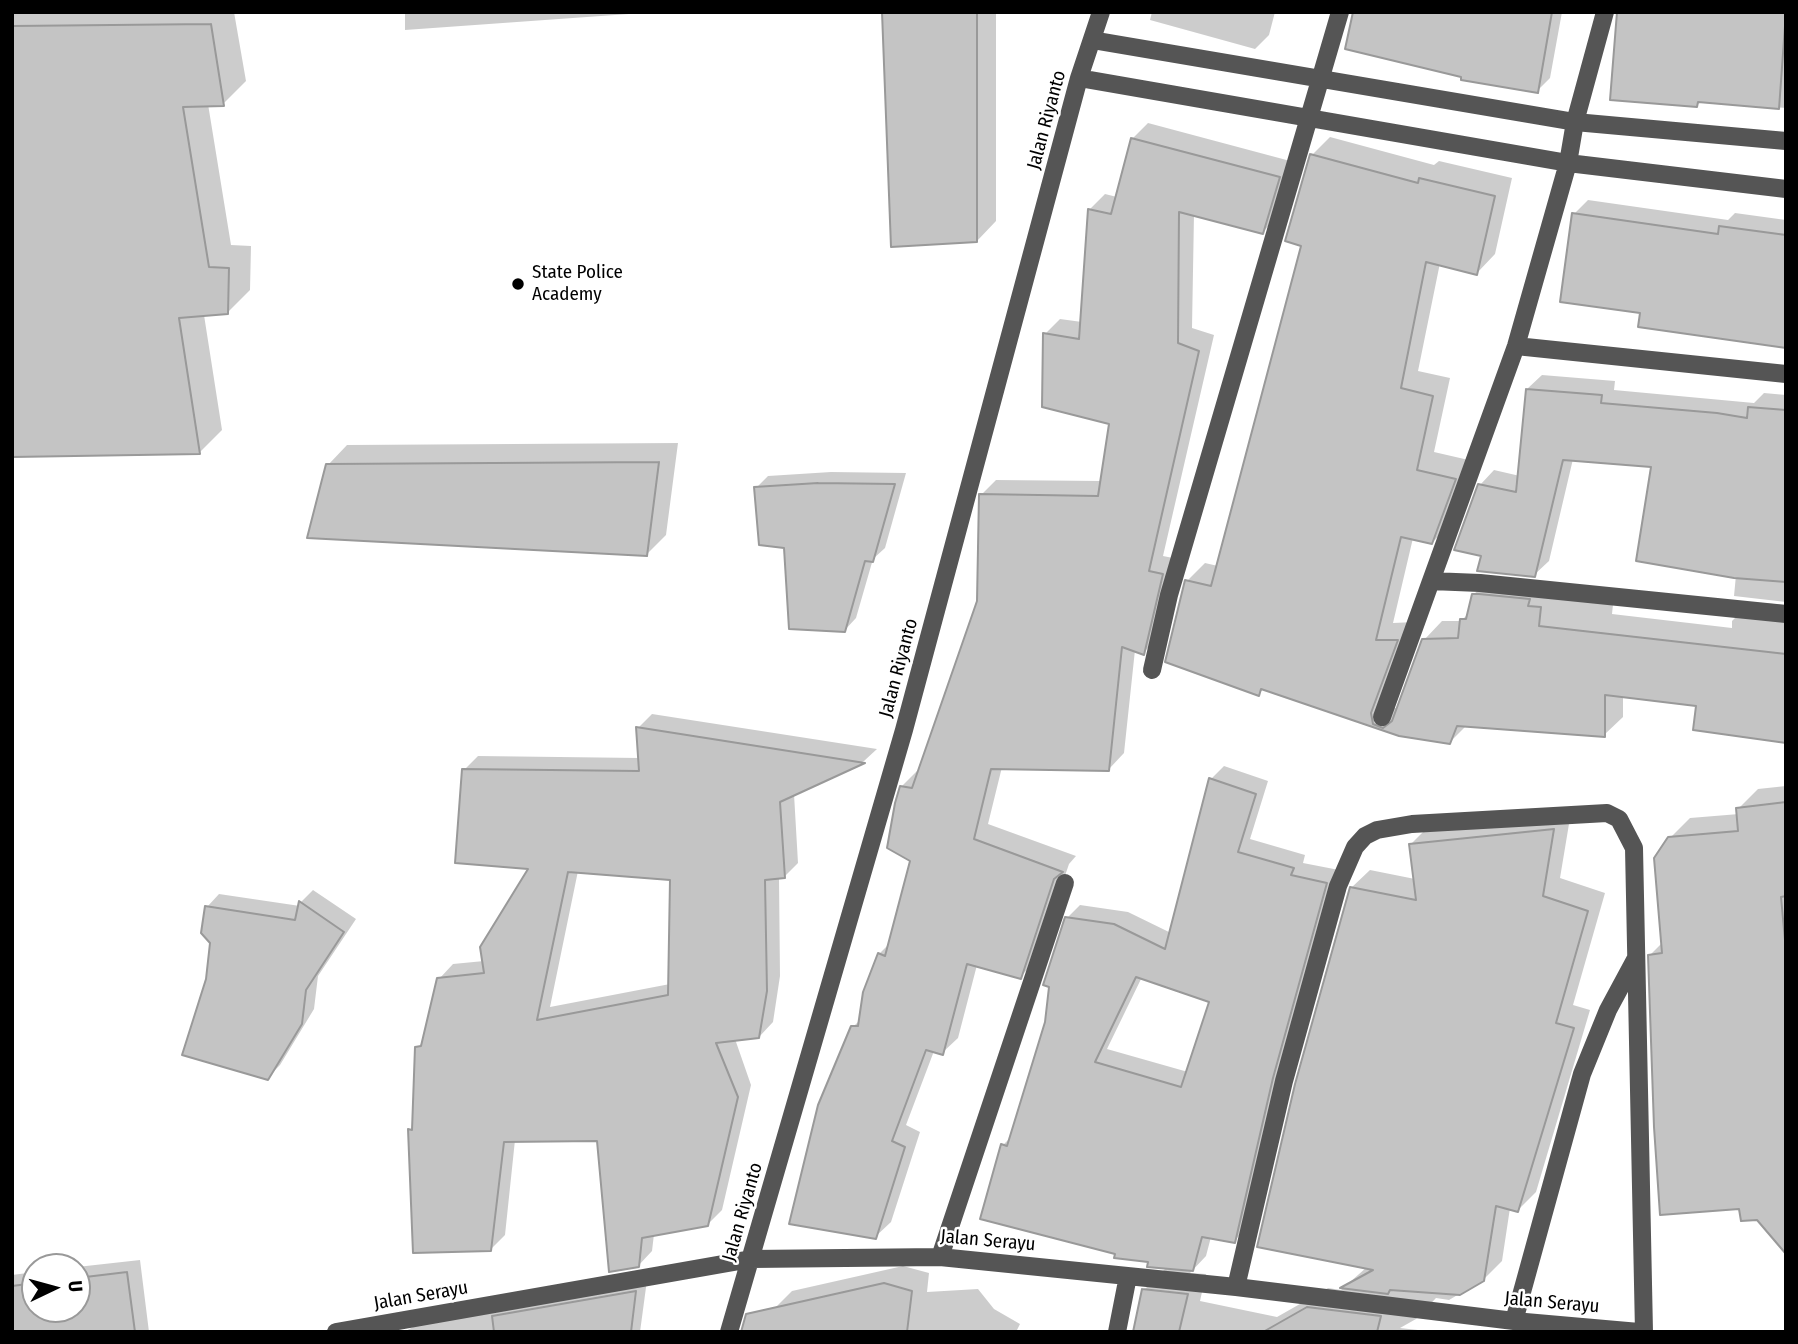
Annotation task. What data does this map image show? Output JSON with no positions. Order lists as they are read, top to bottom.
{
  "streets": {
    "street": ["Jalan Riyanto", "Jalan Serayu"]
  },
  "crossings": [
    ["Jalan Riyanto", "Jalan Serayu"]
  ],
  "places": ["State Police Academy"],
  "north": "right"
}
